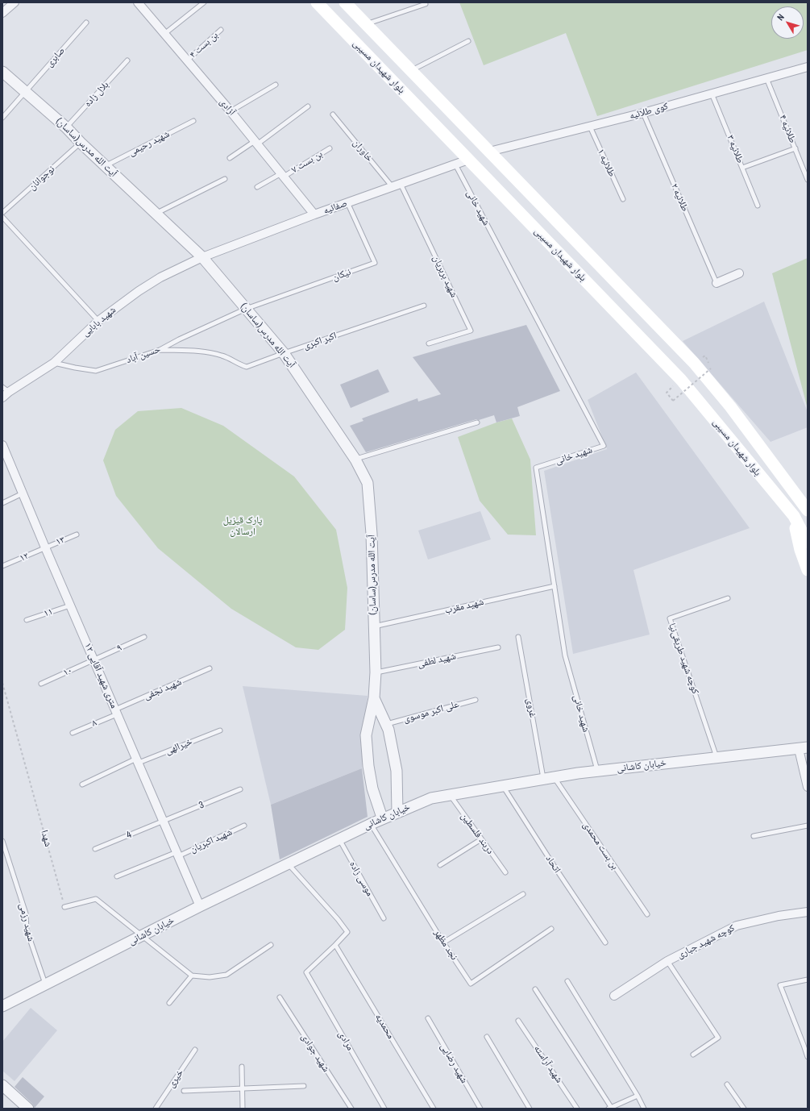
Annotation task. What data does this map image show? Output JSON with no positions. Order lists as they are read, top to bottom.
{
  "streets": {
    "main road": ["بلوار شهیدان مسیبی"],
    "street": [
      "آزادی",
      "کوی طلائیه",
      "آیت الله مدرس(ساسان)",
      "صفائیه",
      "شهید بابایی",
      "۱۲ متری شهید آقایی",
      "خیابان کاشانی",
      "کوچه شهید جباری"
    ],
    "lane": [
      "بن بست ۴",
      "صابری",
      "بلال زاده",
      "طلائیه ۴",
      "شهید رحیمی",
      "طلائیه ۳",
      "خاوران",
      "بن بست ۷",
      "طلائیه ۱",
      "نوجوانان",
      "طلائیه ۲",
      "شهید خانی",
      "نیکان",
      "شهید بربریان",
      "اکبر اکبری",
      "حسین آباد",
      "۱۳",
      "۱۲",
      "شهید مقرب",
      "۱۱",
      "۹",
      "کوچه شهید طریقی‌نیا",
      "شهید لطفی",
      "۱۰",
      "شهید نجفی",
      "غروی",
      "علی اکبر موسوی",
      "۸",
      "خیرالهی",
      "3",
      "دربند فلسطین",
      "4",
      "شهید اکبریان",
      "بن بست محمدی",
      "اتحاد",
      "موسی زاده",
      "شهید رزمی",
      "نجد مظهر",
      "محمدیه",
      "مرادی",
      "شهید جوادی",
      "شهید رضایی",
      "شهید آراسته",
      "خیری"
    ],
    "path": ["شهدا"]
  },
  "crossings": [
    ["بن بست ۴", "آزادی"],
    ["صابری", "آیت الله مدرس(ساسان)"],
    ["بلوار شهیدان مسیبی", "کوی طلائیه"],
    ["بلوار شهیدان مسیبی", "صفائیه"],
    ["بلال زاده", "آیت الله مدرس(ساسان)"],
    ["آزادی", "بن بست ۷"],
    ["آزادی", "صفائیه"],
    ["کوی طلائیه", "طلائیه ۴"],
    ["کوی طلائیه", "طلائیه ۳"],
    ["کوی طلائیه", "طلائیه ۱"],
    ["کوی طلائیه", "طلائیه ۲"],
    ["شهید رحیمی", "آیت الله مدرس(ساسان)"],
    ["آیت الله مدرس(ساسان)", "نوجوانان"],
    ["آیت الله مدرس(ساسان)", "صفائیه"],
    ["آیت الله مدرس(ساسان)", "نیکان"],
    ["آیت الله مدرس(ساسان)", "شهید بابایی"],
    ["آیت الله مدرس(ساسان)", "اکبر اکبری"],
    ["آیت الله مدرس(ساسان)", "حسین آباد"],
    ["آیت الله مدرس(ساسان)", "شهید مقرب"],
    ["آیت الله مدرس(ساسان)", "شهید لطفی"],
    ["آیت الله مدرس(ساسان)", "علی اکبر موسوی"],
    ["آیت الله مدرس(ساسان)", "خیابان کاشانی"],
    ["خاوران", "صفائیه"],
    ["صفائیه", "شهید خانی"],
    ["صفائیه", "نیکان"],
    ["صفائیه", "شهید بربریان"],
    ["صفائیه", "شهید بابایی"],
    ["شهید خانی", "شهید مقرب"],
    ["شهید خانی", "خیابان کاشانی"],
    ["نیکان", "حسین آباد"],
    ["شهید بابایی", "حسین آباد"],
    ["اکبر اکبری", "حسین آباد"],
    ["۱۳", "۱۲"],
    ["۱۳", "۱۲ متری شهید آقایی"],
    ["۱۲", "۱۲ متری شهید آقایی"],
    ["۱۱", "۱۲ متری شهید آقایی"],
    ["۹", "۱۰"],
    ["۹", "۱۲ متری شهید آقایی"],
    ["کوچه شهید طریقی‌نیا", "خیابان کاشانی"],
    ["۱۰", "۱۲ متری شهید آقایی"],
    ["۱۲ متری شهید آقایی", "شهید نجفی"],
    ["۱۲ متری شهید آقایی", "۸"],
    ["۱۲ متری شهید آقایی", "خیرالهی"],
    ["۱۲ متری شهید آقایی", "خیابان کاشانی"],
    ["۱۲ متری شهید آقایی", "3"],
    ["۱۲ متری شهید آقایی", "4"],
    ["۱۲ متری شهید آقایی", "شهید اکبریان"],
    ["شهید نجفی", "۸"],
    ["غروی", "خیابان کاشانی"],
    ["خیابان کاشانی", "دربند فلسطین"],
    ["خیابان کاشانی", "بن بست محمدی"],
    ["خیابان کاشانی", "اتحاد"],
    ["خیابان کاشانی", "موسی زاده"],
    ["خیابان کاشانی", "شهید رزمی"],
    ["خیابان کاشانی", "نجد مظهر"],
    ["3", "4"],
    ["محمدیه", "مرادی"]
  ],
  "parks": ["پارک قیزیل ارسالان"],
  "north": "top left"
}
